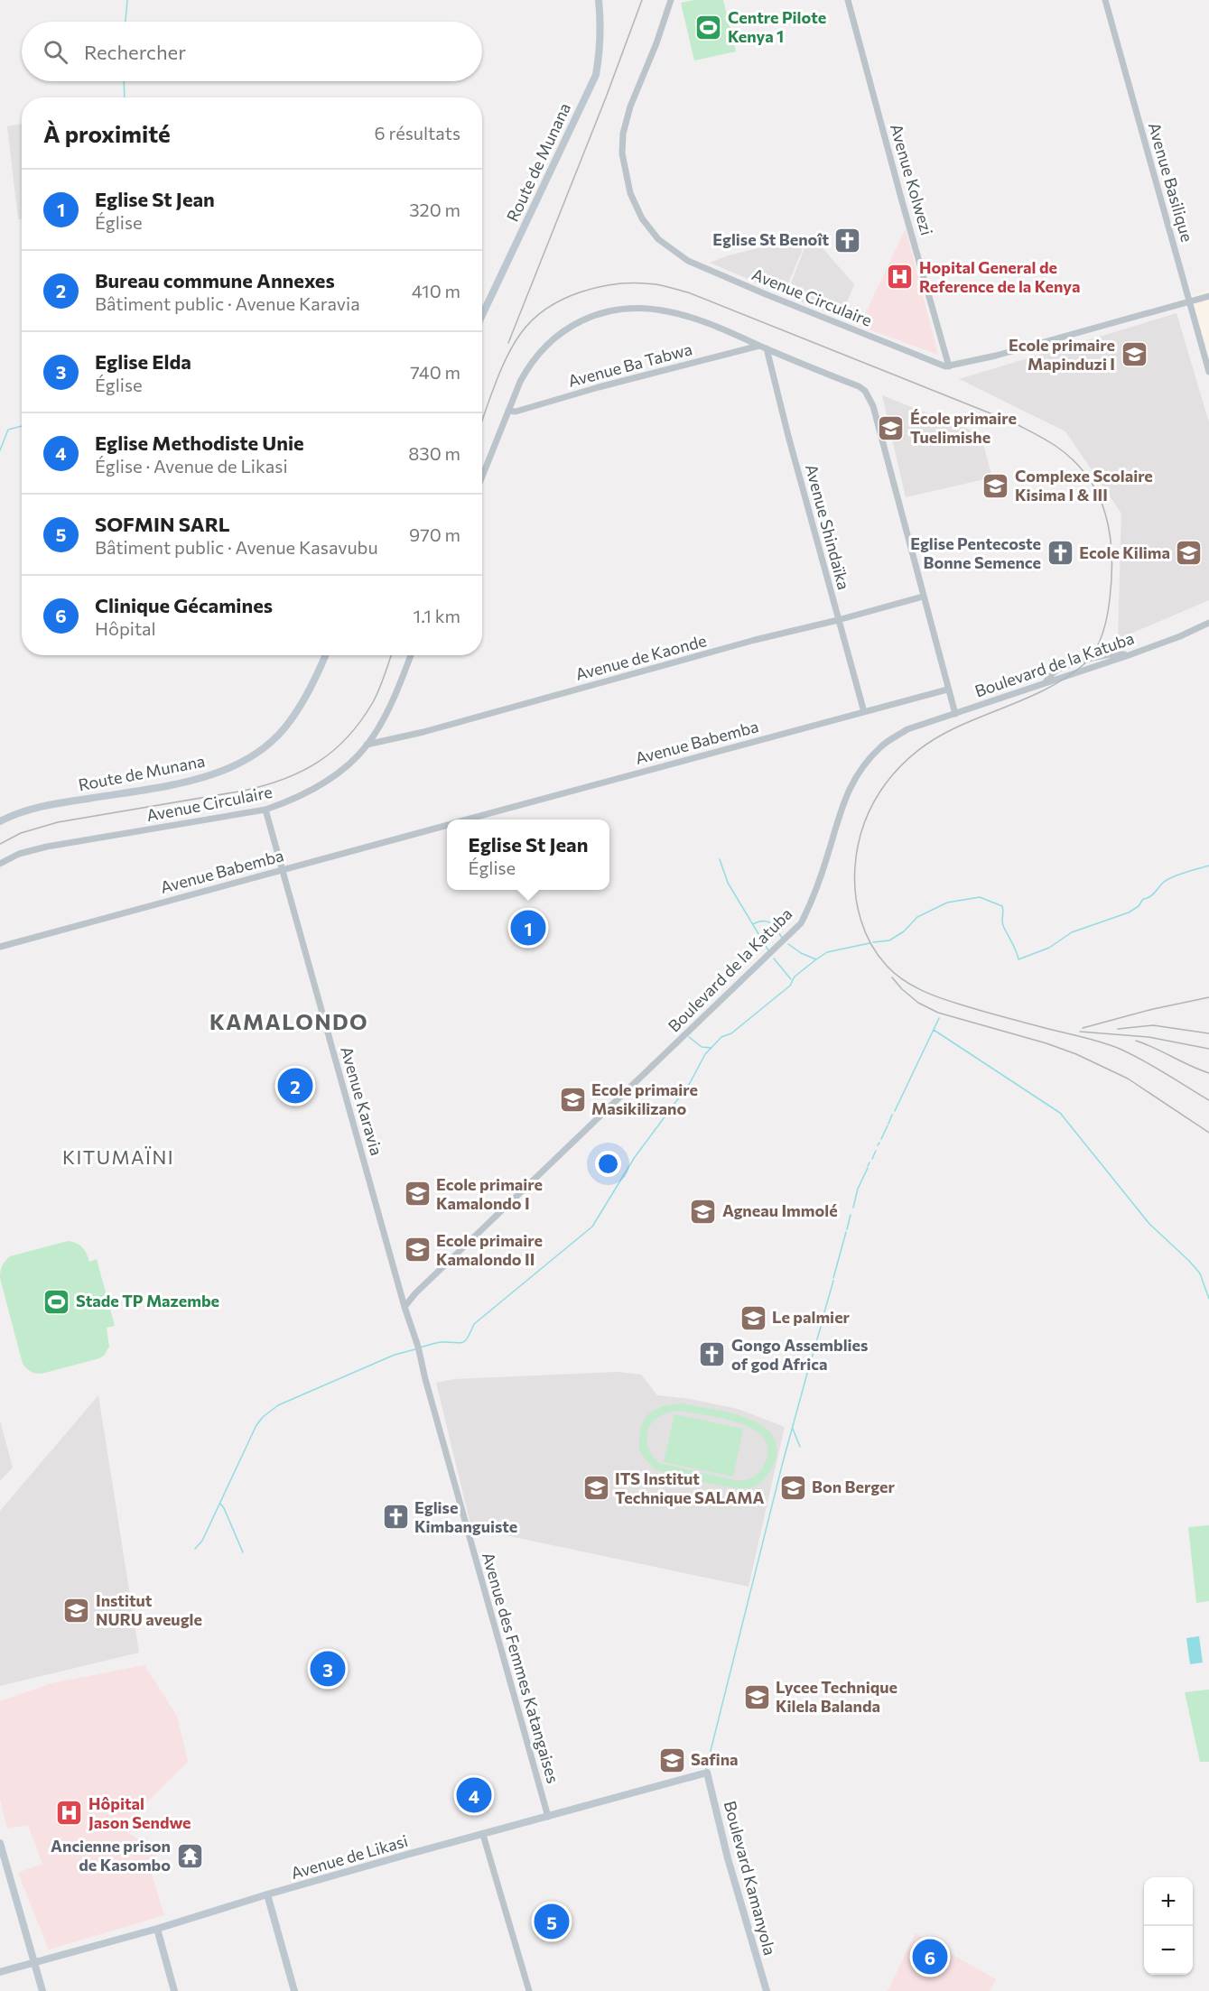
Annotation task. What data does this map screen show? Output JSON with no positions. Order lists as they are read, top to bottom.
{
  "streets": {
    "main road": ["Route de Munana", "Avenue de Likasi", "Boulevard Kamanyola"],
    "street": [
      "Avenue Kolwezi",
      "Avenue Basilique",
      "Avenue Circulaire",
      "Avenue Ba Tabwa",
      "Avenue Shindaïka",
      "Avenue de Kaonde",
      "Boulevard de la Katuba",
      "Avenue Babemba",
      "Avenue Karavia",
      "Avenue des Femmes Katangaises"
    ]
  },
  "crossings": [
    ["Avenue Kolwezi", "Avenue Circulaire"],
    ["Avenue Circulaire", "Avenue de Kaonde"],
    ["Avenue Circulaire", "Avenue Karavia"],
    ["Avenue Shindaïka", "Avenue de Kaonde"],
    ["Avenue Shindaïka", "Avenue Babemba"],
    ["Boulevard de la Katuba", "Avenue Karavia"],
    ["Boulevard de la Katuba", "Avenue des Femmes Katangaises"],
    ["Avenue Babemba", "Avenue Karavia"],
    ["Avenue Karavia", "Avenue des Femmes Katangaises"],
    ["Avenue des Femmes Katangaises", "Avenue de Likasi"],
    ["Avenue de Likasi", "Boulevard Kamanyola"]
  ],
  "districts": ["KAMALONDO", "KITUMAÏNI"],
  "places": {
    "sports": ["Centre Pilote Kenya 1", "Stade TP Mazembe"],
    "church": [
      "Eglise St Benoît",
      "Eglise Pentecoste Bonne Semence",
      "Gongo Assemblies of god Africa",
      "Eglise Kimbanguiste"
    ],
    "hospital": ["Hopital General de Reference de la Kenya", "Hôpital Jason Sendwe"],
    "school or university": [
      "Ecole primaire Mapinduzi I",
      "École primaire Tuelimishe",
      "Complexe Scolaire Kisima I & III",
      "Ecole Kilima",
      "Ecole primaire Masikilizano",
      "Ecole primaire Kamalondo I",
      "Agneau Immolé",
      "Ecole primaire Kamalondo II",
      "Le palmier",
      "Bon Berger",
      "ITS Institut Technique SALAMA",
      "Institut NURU aveugle",
      "Lycee Technique Kilela Balanda",
      "Safina"
    ],
    "temple": ["Ancienne prison de Kasombo"]
  },
  "page": {
    "search": "Rechercher",
    "heading": ["À proximité", "6 résultats"],
    "list": [
      {
        "mark": "1",
        "name": "Eglise St Jean",
        "note": "Église",
        "value": "320 m"
      },
      {
        "mark": "2",
        "name": "Bureau commune Annexes",
        "note": "Bâtiment public · Avenue Karavia",
        "value": "410 m"
      },
      {
        "mark": "3",
        "name": "Eglise Elda",
        "note": "Église",
        "value": "740 m"
      },
      {
        "mark": "4",
        "name": "Eglise Methodiste Unie",
        "note": "Église · Avenue de Likasi",
        "value": "830 m"
      },
      {
        "mark": "5",
        "name": "SOFMIN SARL",
        "note": "Bâtiment public · Avenue Kasavubu",
        "value": "970 m"
      },
      {
        "mark": "6",
        "name": "Clinique Gécamines",
        "note": "Hôpital",
        "value": "1.1 km"
      }
    ],
    "popup": ["Eglise St Jean", "Église"],
    "pins": [
      "1",
      "2",
      "3",
      "4",
      "5",
      "6"
    ],
    "map_buttons": ["+", "−"]
  }
}
